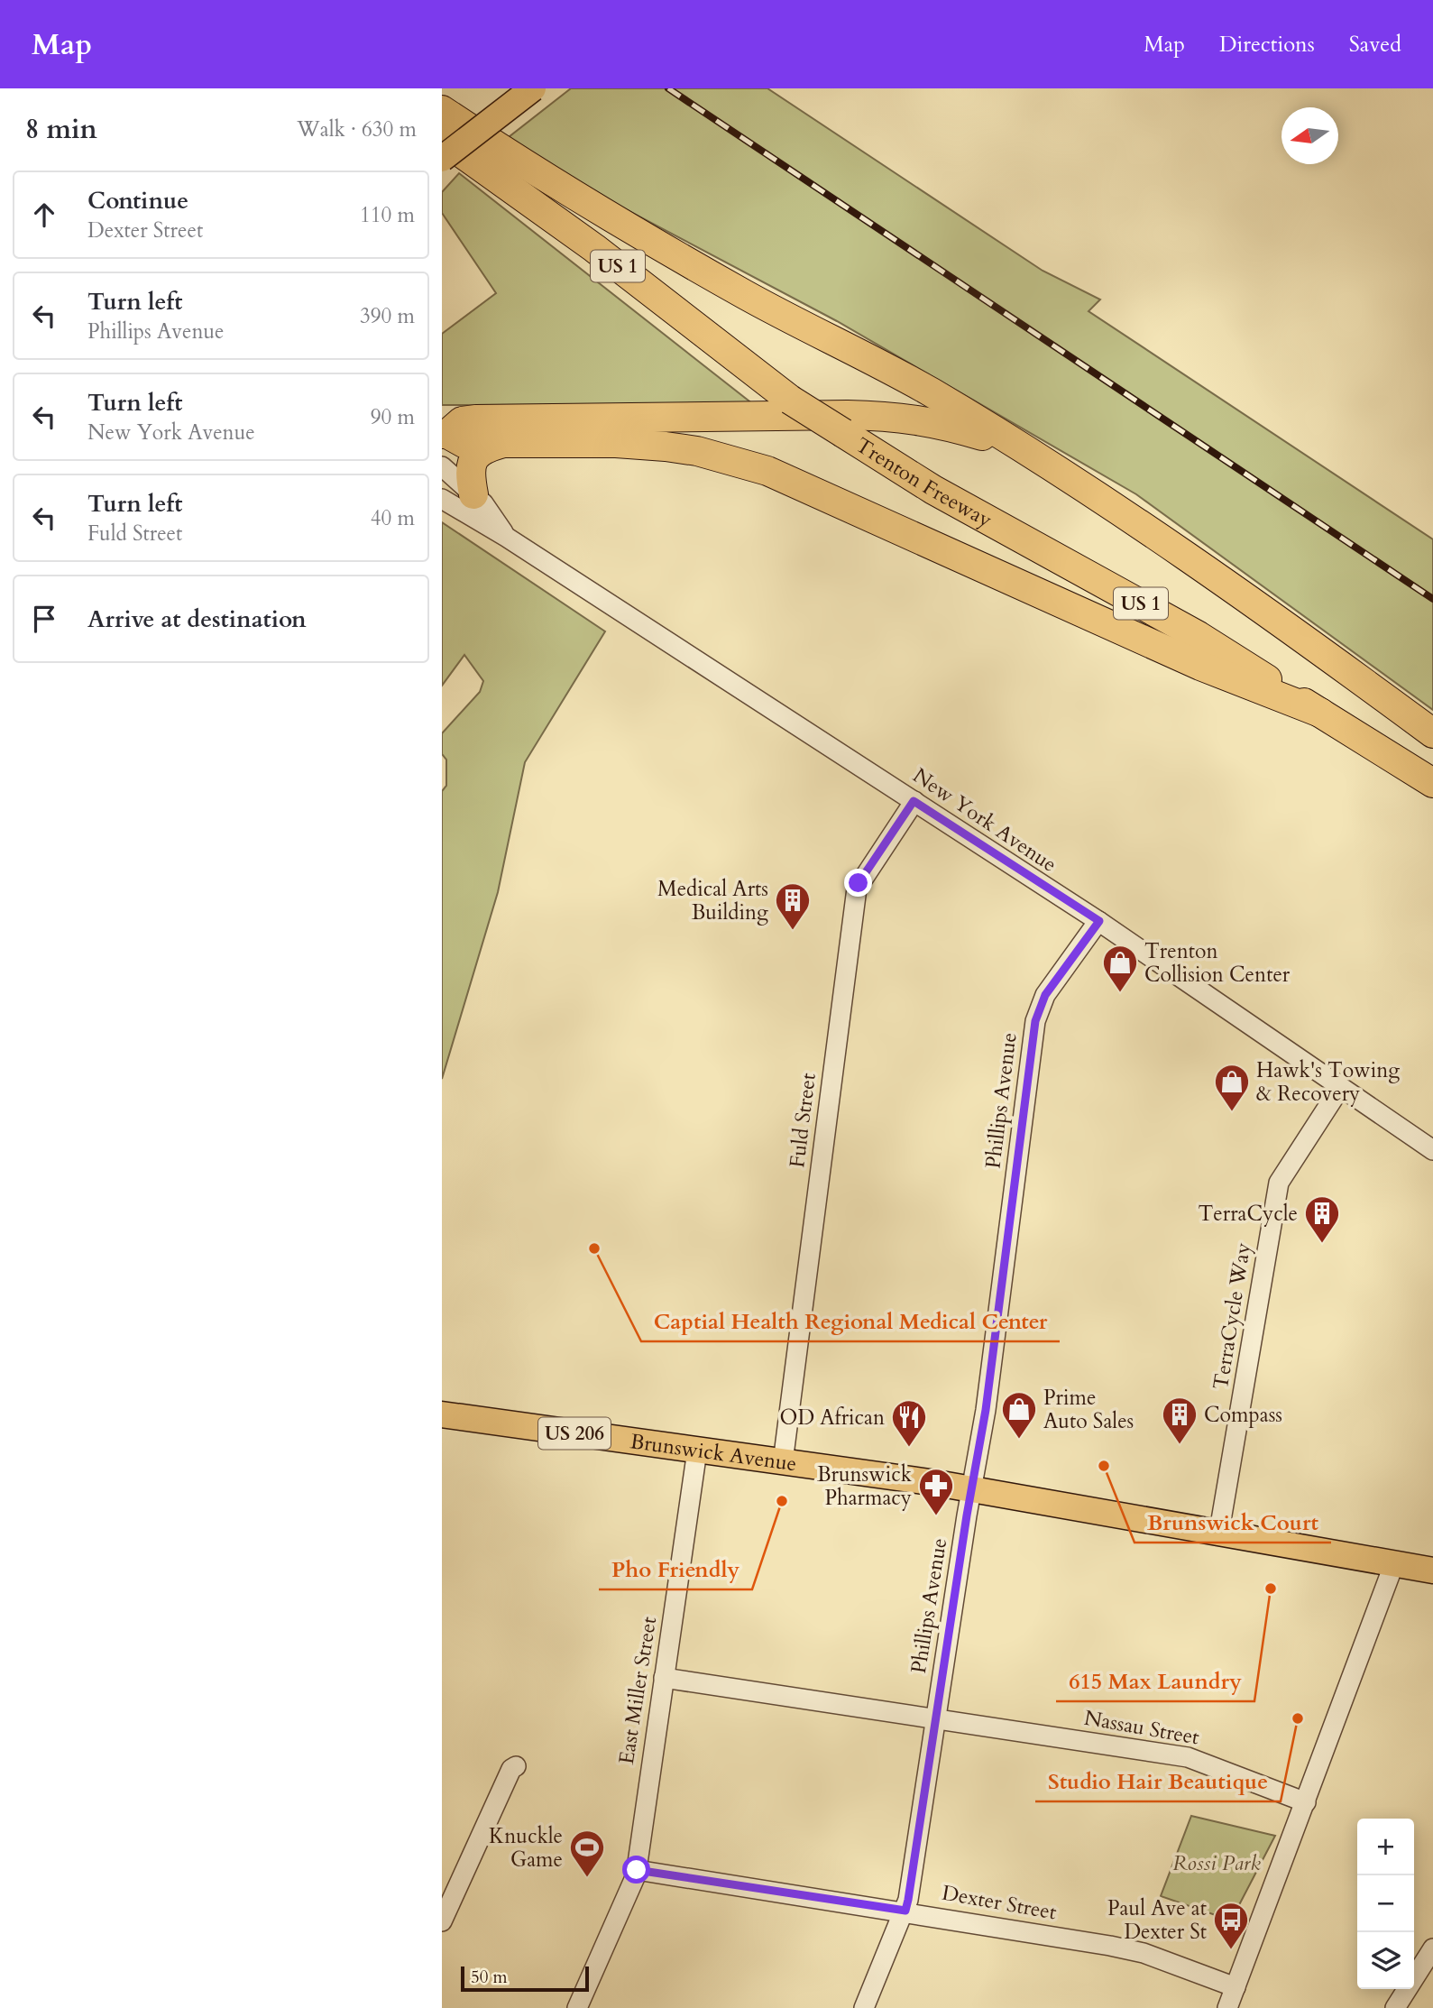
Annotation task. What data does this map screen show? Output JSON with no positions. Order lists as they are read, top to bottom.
{
  "streets": {
    "highway": ["US 1", "Trenton Freeway"],
    "main road": ["US 206", "Brunswick Avenue"],
    "street": [
      "New York Avenue",
      "Phillips Avenue",
      "Fuld Street",
      "TerraCycle Way",
      "East Miller Street",
      "Nassau Street",
      "Dexter Street"
    ]
  },
  "crossings": [
    ["New York Avenue", "Phillips Avenue"],
    ["New York Avenue", "Fuld Street"],
    ["New York Avenue", "TerraCycle Way"],
    ["Phillips Avenue", "Brunswick Avenue"],
    ["Phillips Avenue", "Nassau Street"],
    ["Phillips Avenue", "Dexter Street"],
    ["Fuld Street", "Brunswick Avenue"],
    ["TerraCycle Way", "Brunswick Avenue"],
    ["Brunswick Avenue", "East Miller Street"],
    ["East Miller Street", "Nassau Street"],
    ["East Miller Street", "Dexter Street"]
  ],
  "parks": ["Rossi Park"],
  "places": {
    "building": ["Medical Arts Building", "TerraCycle", "Compass"],
    "shop": ["Trenton Collision Center", "Hawk's Towing & Recovery", "Prime Auto Sales"],
    "other": [
      "Captial Health Regional Medical Center",
      "Brunswick Court",
      "Pho Friendly",
      "615 Max Laundry",
      "Studio Hair Beautique"
    ],
    "restaurant": ["OD African"],
    "pharmacy": ["Brunswick Pharmacy"],
    "sports": ["Knuckle Game"],
    "bus stop": ["Paul Ave at Dexter St"]
  },
  "scale_bar": "50 m",
  "north": "left",
  "page": {
    "header": "Map",
    "nav": ["Map", "Directions", "Saved"],
    "heading": ["8 min", "Walk · 630 m"],
    "list": [
      ["Continue", "Dexter Street", "110 m"],
      ["Turn left", "Phillips Avenue", "390 m"],
      ["Turn left", "New York Avenue", "90 m"],
      ["Turn left", "Fuld Street", "40 m"],
      "Arrive at destination"
    ],
    "map_buttons": ["+", "−"],
    "scale": "50 m"
  }
}
